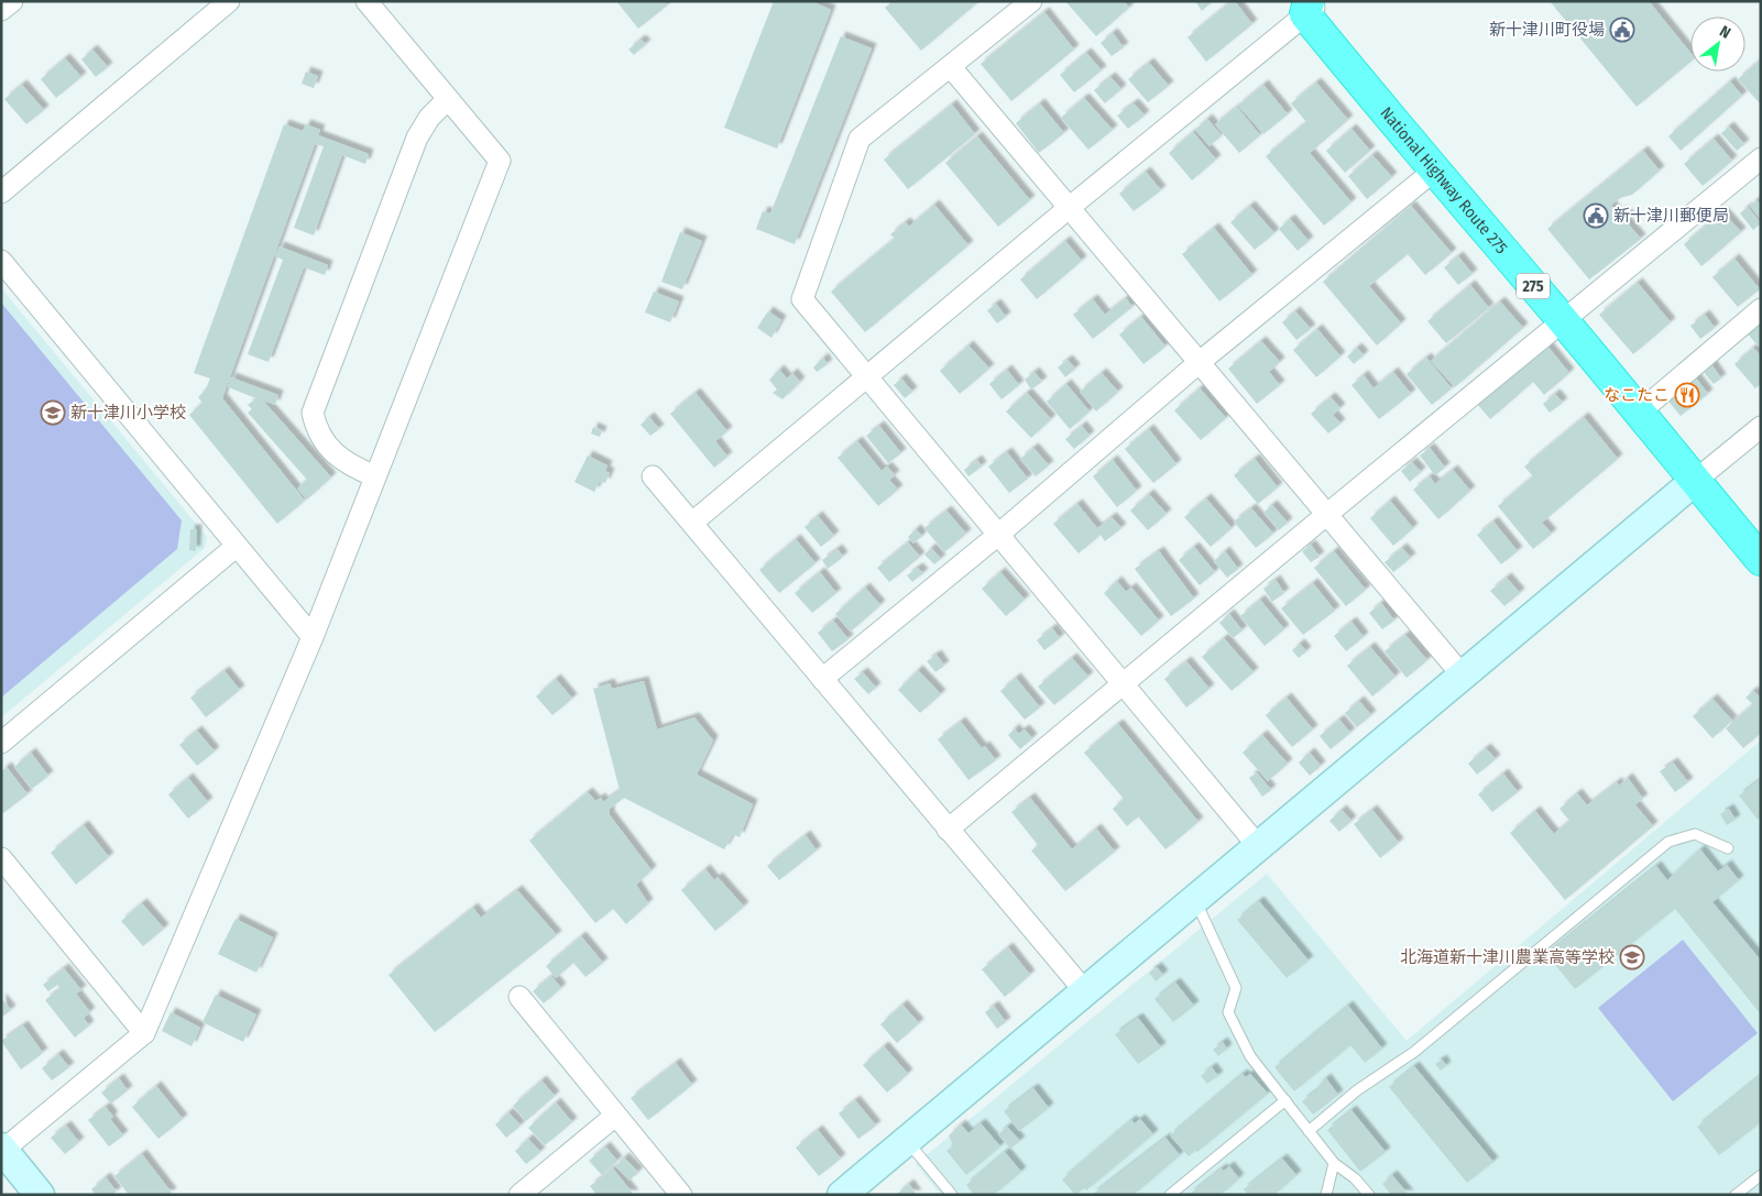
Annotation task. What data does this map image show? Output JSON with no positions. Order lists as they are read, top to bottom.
{
  "streets": {
    "highway": ["National Highway Route 275", "275"]
  },
  "places": {
    "public building": ["新十津川町役場", "新十津川郵便局"],
    "restaurant": ["なこたこ"],
    "school or university": ["新十津川小学校", "北海道新十津川農業高等学校"]
  },
  "north": "top right"
}
